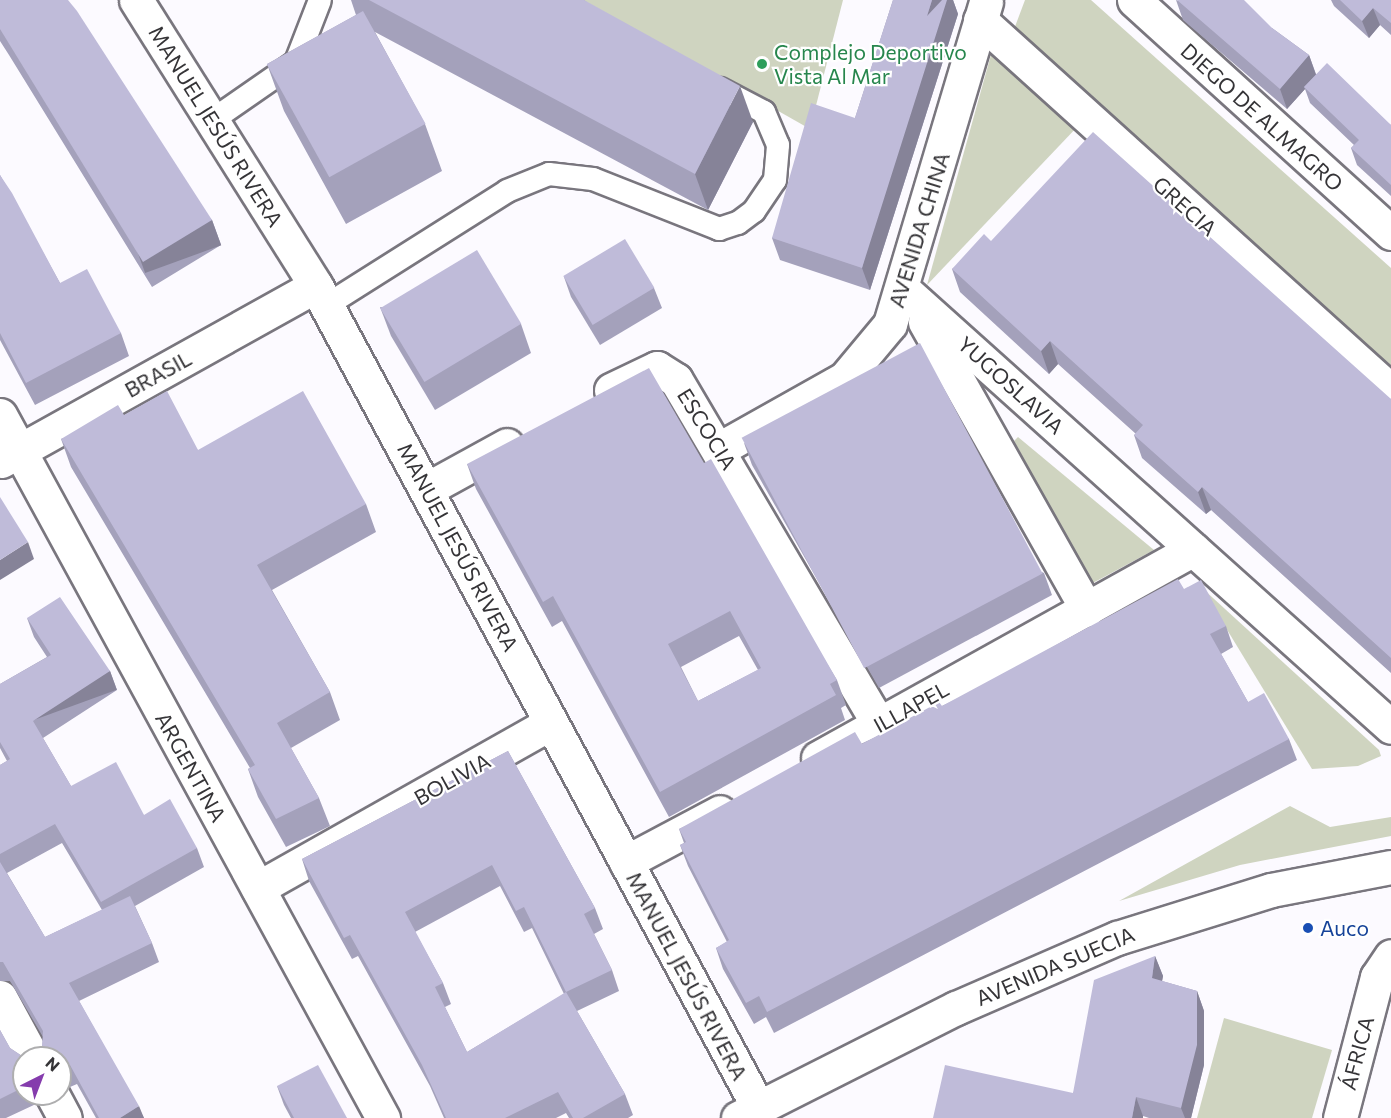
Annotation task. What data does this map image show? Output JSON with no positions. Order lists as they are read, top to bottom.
{
  "streets": {
    "street": [
      "DIEGO DE ALMAGRO",
      "MANUEL JESÚS RIVERA",
      "GRECIA",
      "AVENIDA CHINA",
      "BRASIL",
      "YUGOSLAVIA",
      "ESCOCIA",
      "ILLAPEL",
      "ARGENTINA",
      "BOLIVIA",
      "AVENIDA SUECIA",
      "ÁFRICA"
    ]
  },
  "crossings": [
    ["MANUEL JESÚS RIVERA", "BRASIL"],
    ["MANUEL JESÚS RIVERA", "BOLIVIA"],
    ["MANUEL JESÚS RIVERA", "AVENIDA SUECIA"],
    ["GRECIA", "AVENIDA CHINA"],
    ["AVENIDA CHINA", "YUGOSLAVIA"],
    ["AVENIDA CHINA", "ESCOCIA"],
    ["BRASIL", "ARGENTINA"],
    ["YUGOSLAVIA", "ILLAPEL"],
    ["ESCOCIA", "ILLAPEL"],
    ["ARGENTINA", "BOLIVIA"]
  ],
  "places": ["Complejo Deportivo Vista Al Mar", "Auco"],
  "north": "top right"
}
